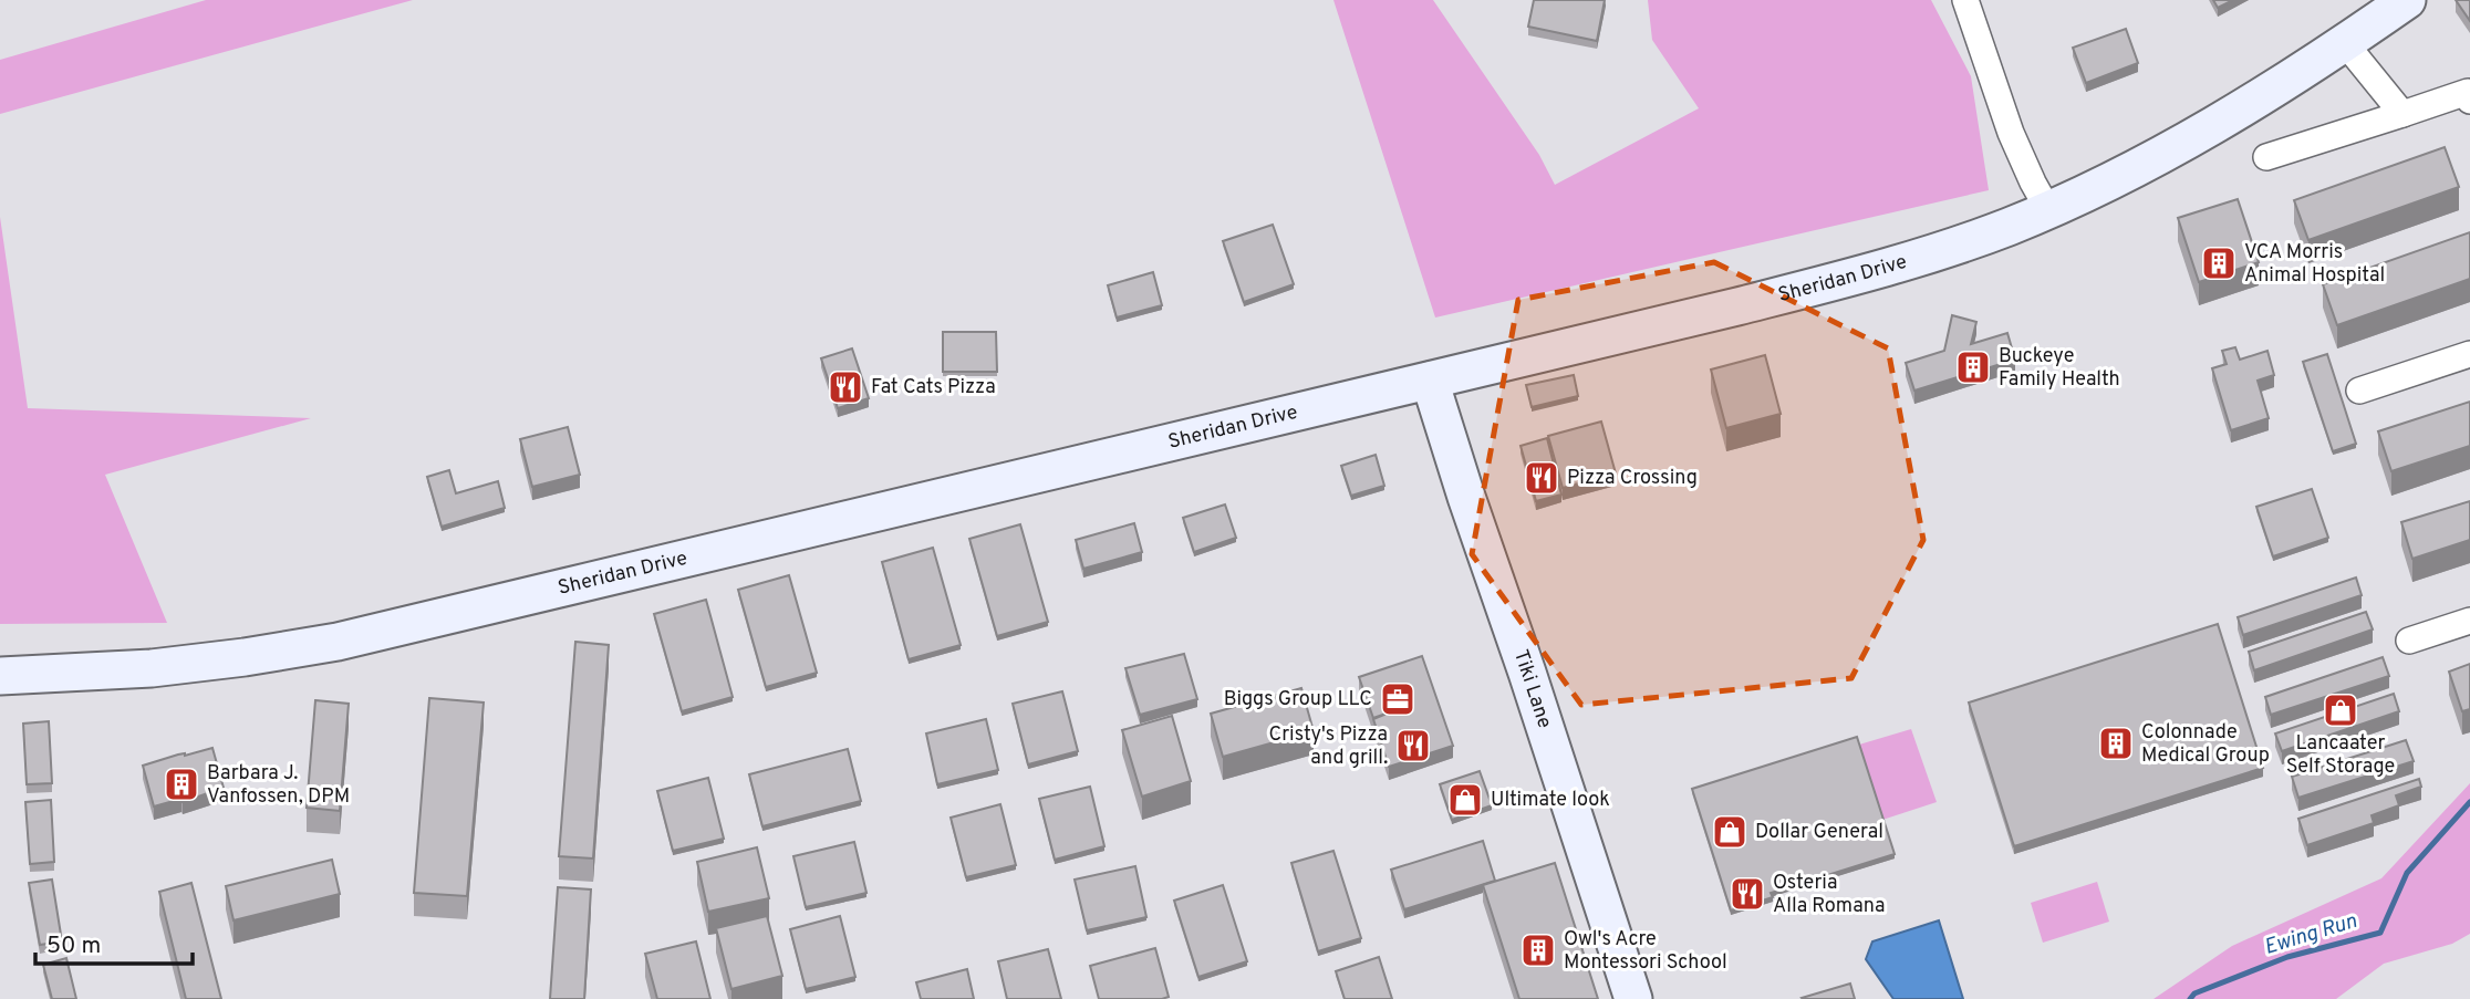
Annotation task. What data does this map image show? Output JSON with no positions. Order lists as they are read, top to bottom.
{
  "streets": {
    "street": ["Sheridan Drive", "Tiki Lane"]
  },
  "crossings": [
    ["Sheridan Drive", "Tiki Lane"]
  ],
  "water": ["Ewing Run"],
  "places": {
    "building": [
      "VCA Morris Animal Hospital",
      "Buckeye Family Health",
      "Colonnade Medical Group",
      "Barbara J. Vanfossen, DPM",
      "Owl's Acre Montessori School"
    ],
    "restaurant": [
      "Fat Cats Pizza",
      "Pizza Crossing",
      "Cristy's Pizza and grill.",
      "Osteria Alla Romana"
    ],
    "office": ["Biggs Group LLC"],
    "shop": ["Lancaater Self Storage", "Ultimate look", "Dollar General"]
  },
  "scale_bar": "50 m"
}
